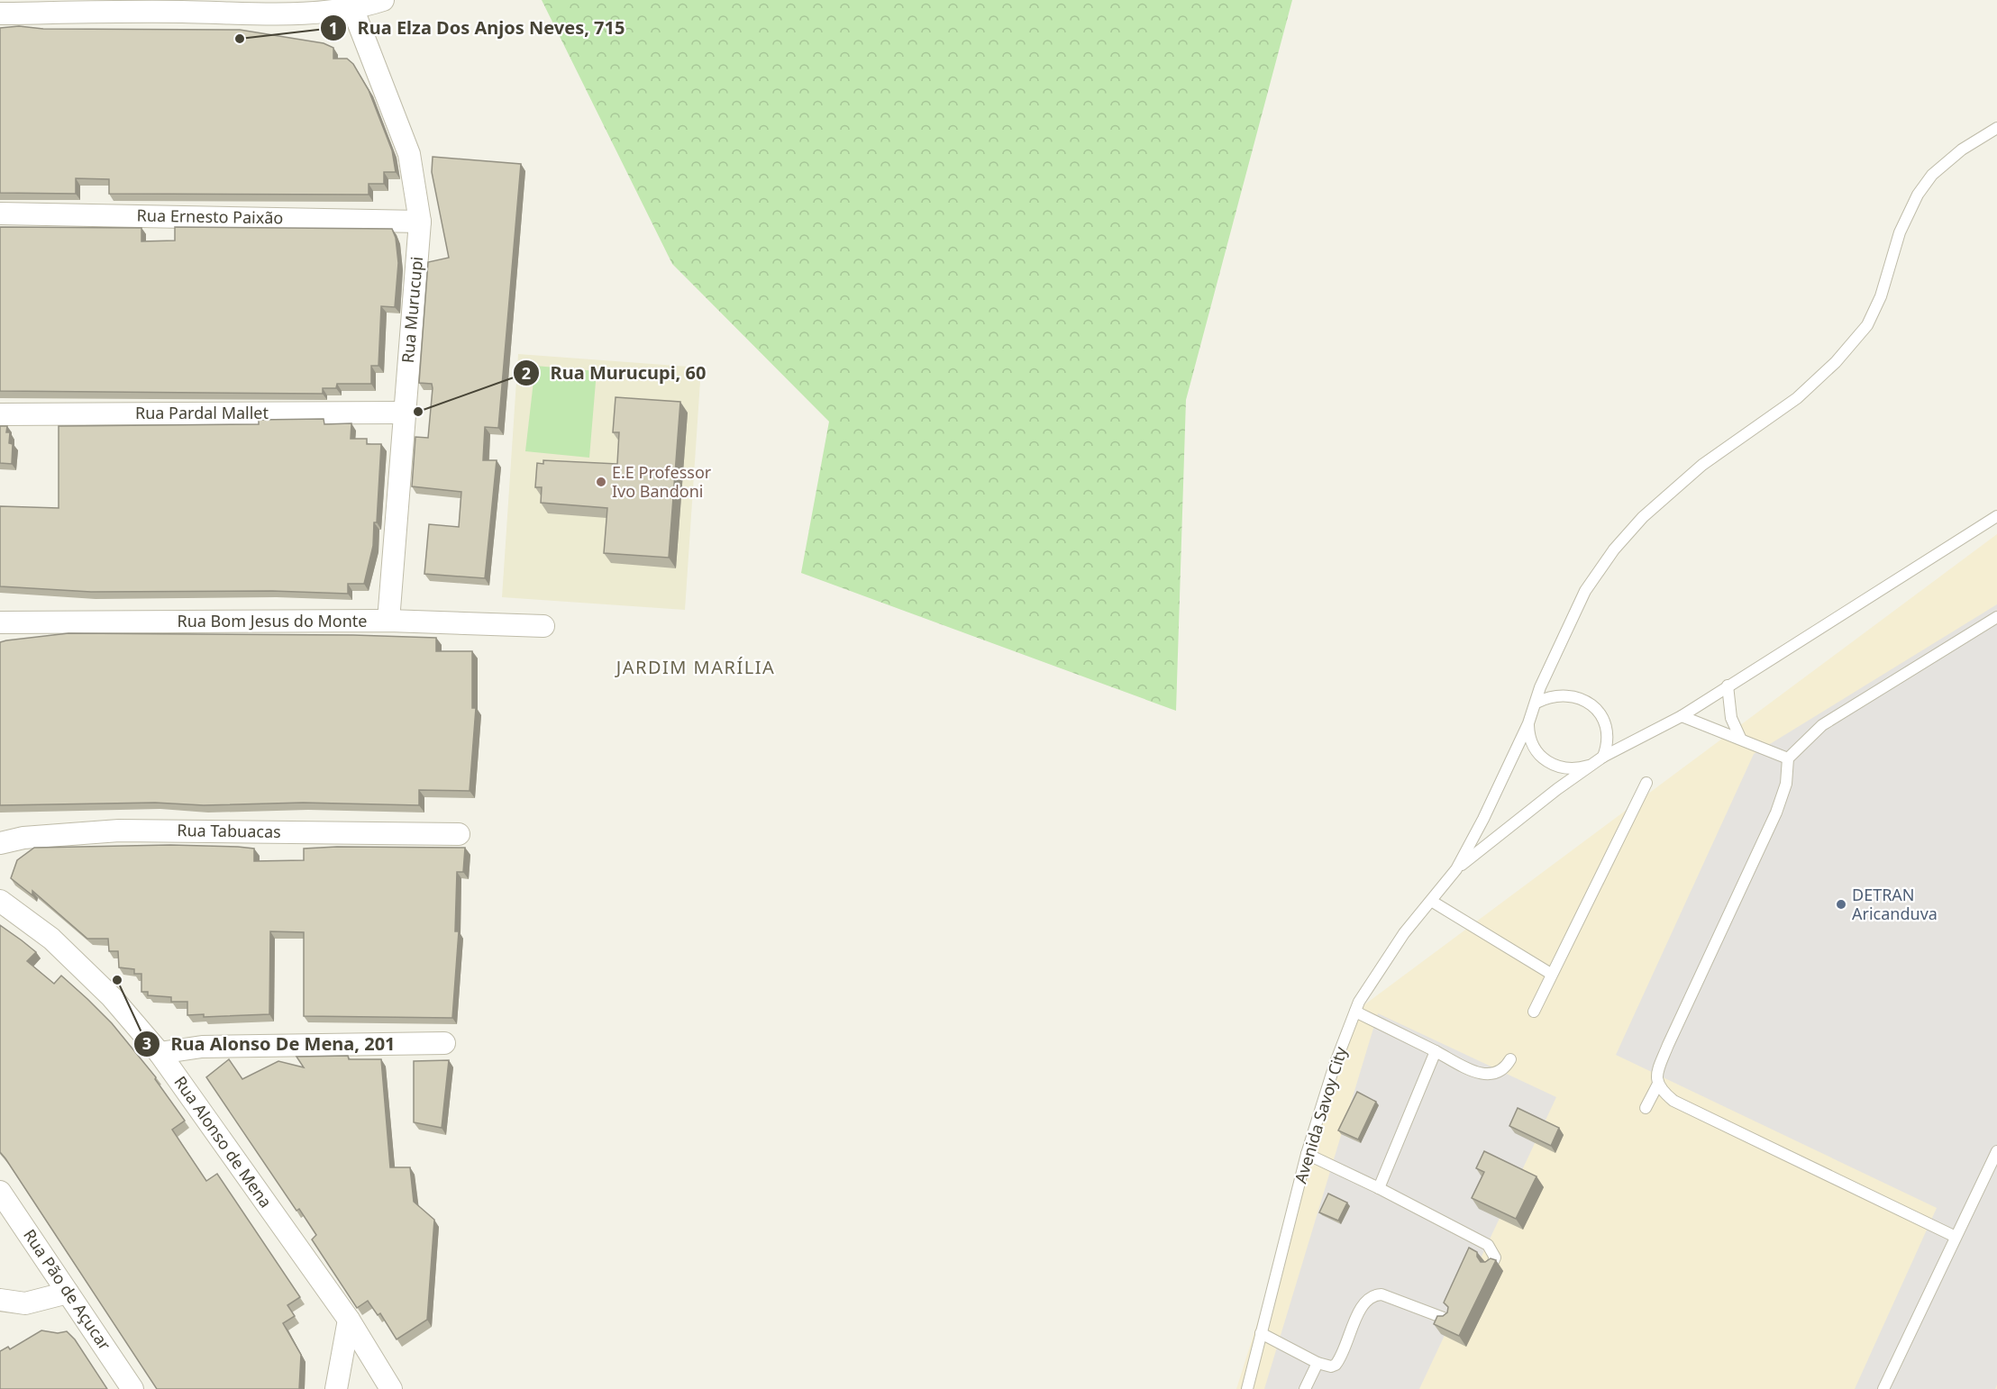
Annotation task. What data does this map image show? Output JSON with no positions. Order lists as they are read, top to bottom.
{
  "streets": {
    "street": [
      "Rua Ernesto Paixão",
      "Rua Murucupi",
      "Rua Pardal Mallet",
      "Rua Bom Jesus do Monte",
      "Rua Tabuacas",
      "Rua Alonso de Mena",
      "Rua Pão de Açucar"
    ],
    "lane": ["Avenida Savoy City"]
  },
  "crossings": [
    ["Rua Ernesto Paixão", "Rua Murucupi"],
    ["Rua Murucupi", "Rua Pardal Mallet"],
    ["Rua Murucupi", "Rua Bom Jesus do Monte"]
  ],
  "districts": ["JARDIM MARÍLIA"],
  "places": [
    "Rua Elza Dos Anjos Neves, 715",
    "Rua Murucupi, 60",
    "E.E Professor Ivo Bandoni",
    "DETRAN Aricanduva",
    "Rua Alonso De Mena, 201"
  ]
}
